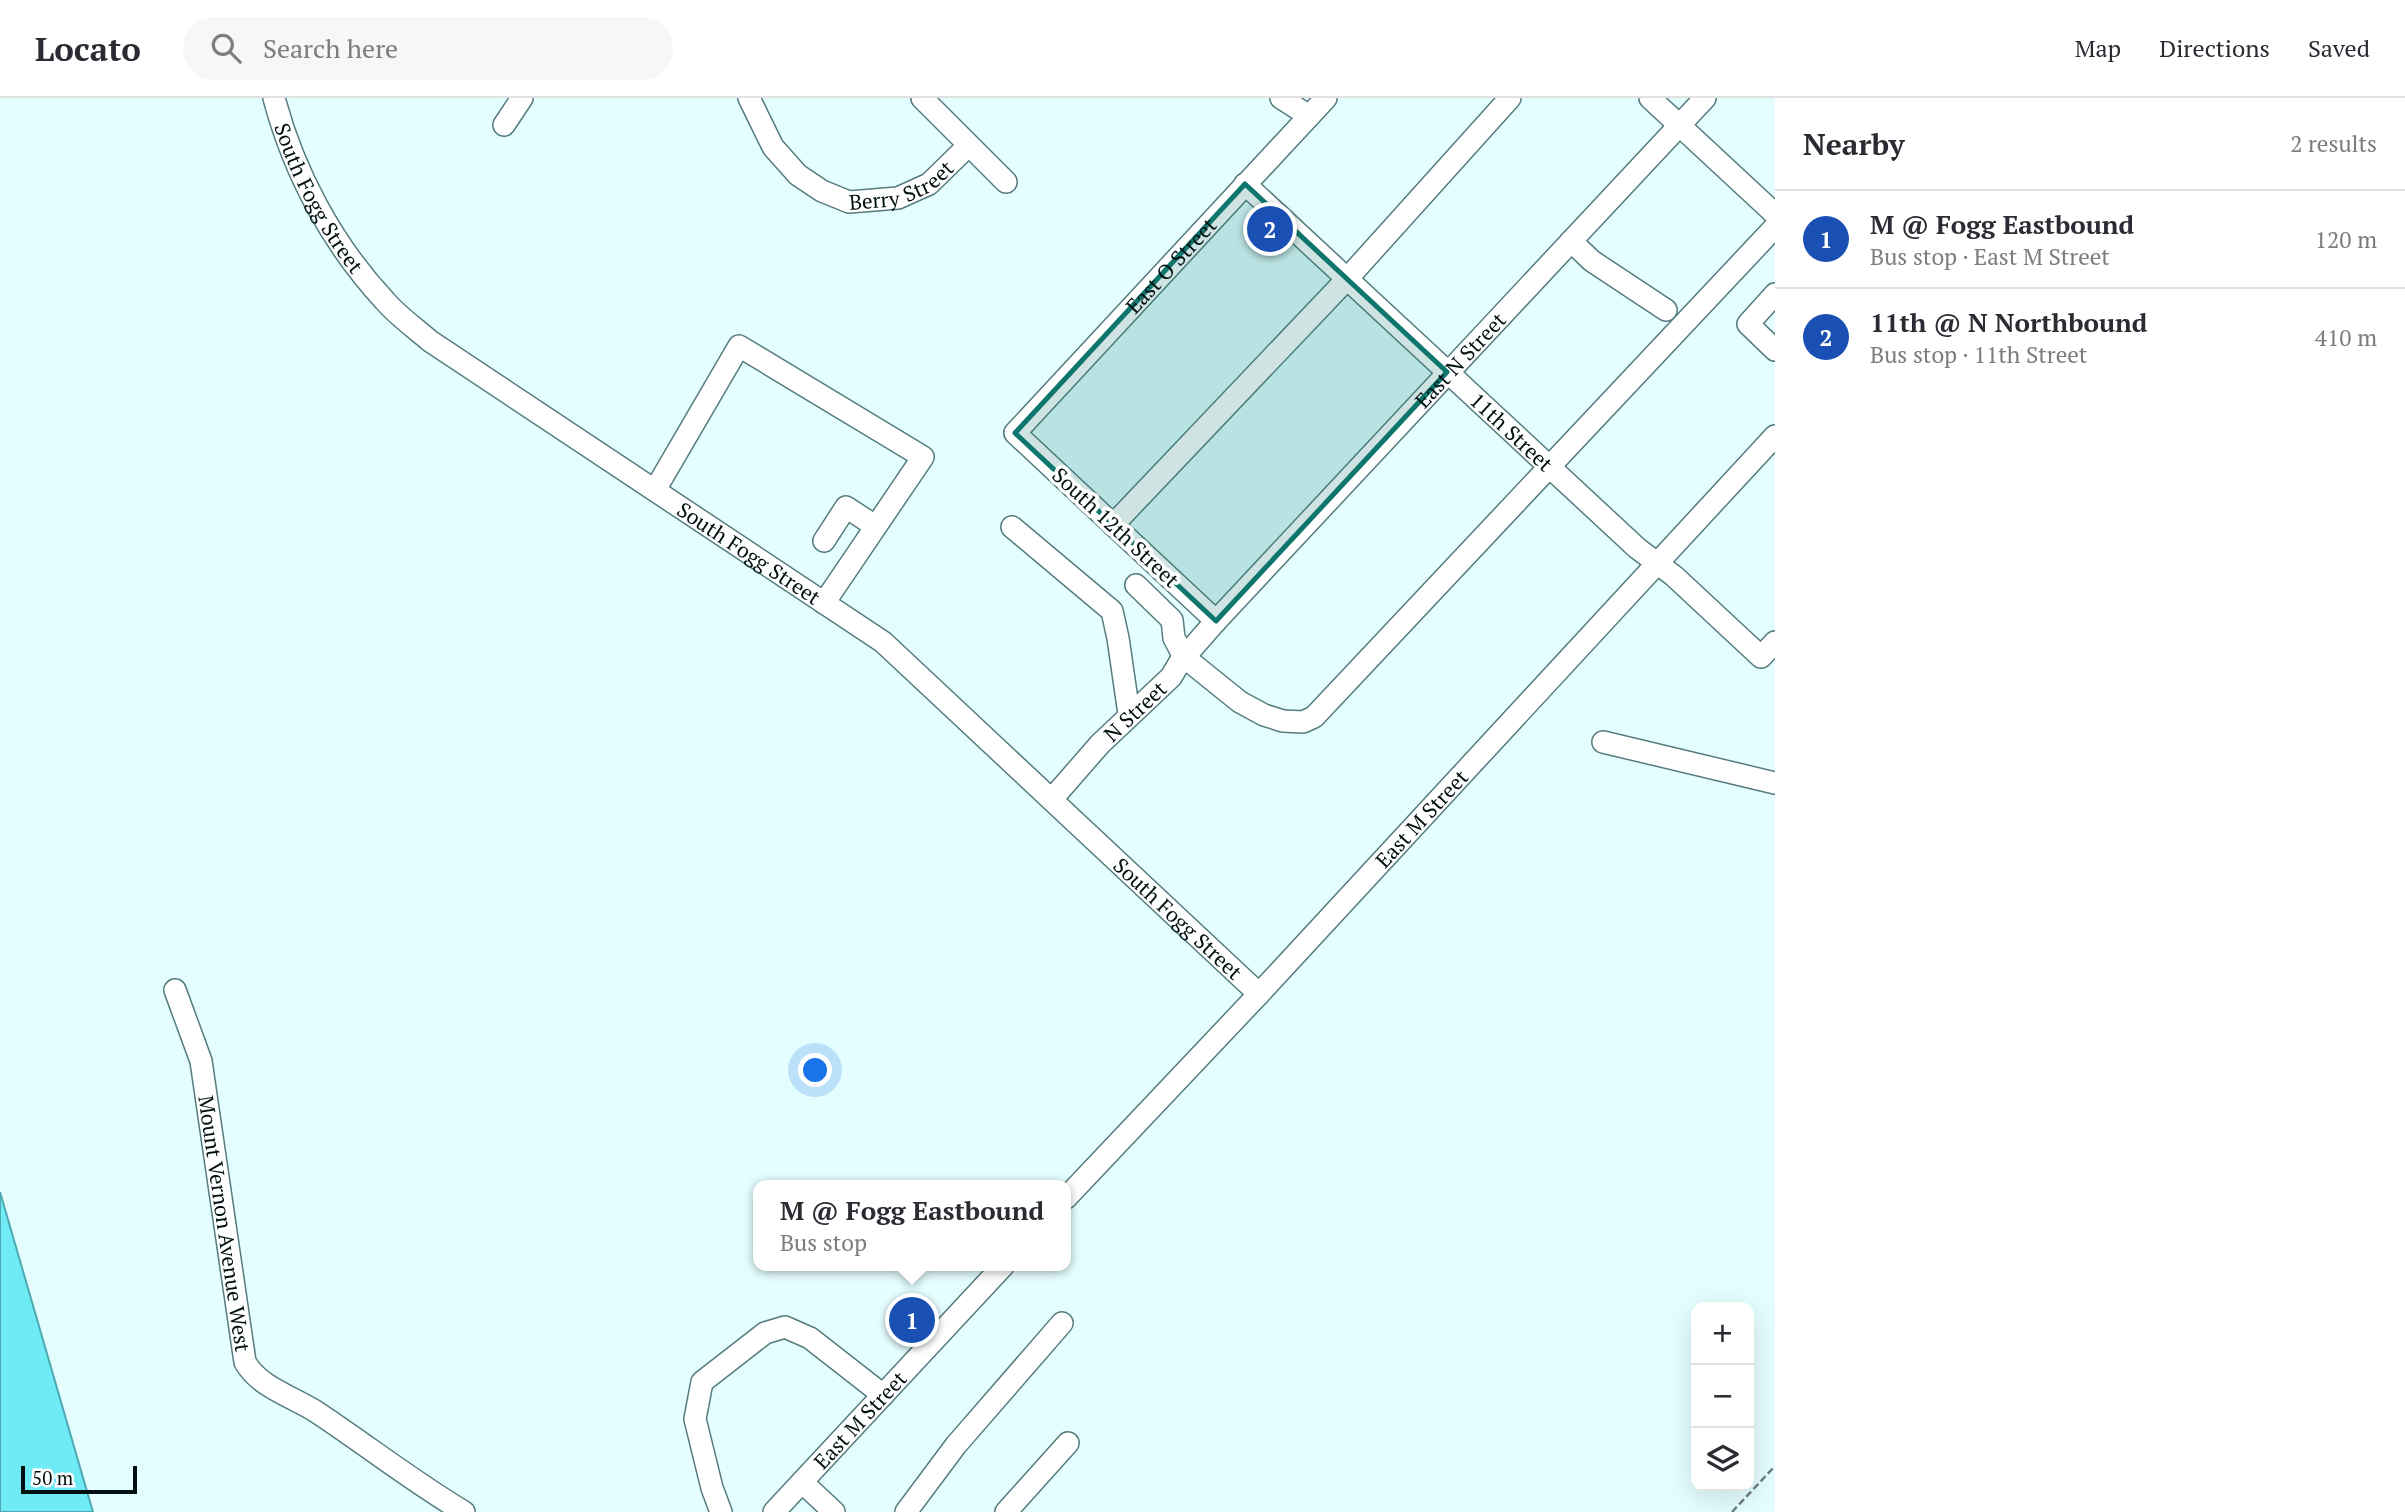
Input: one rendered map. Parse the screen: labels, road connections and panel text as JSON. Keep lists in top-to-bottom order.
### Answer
{
  "streets": {
    "street": [
      "Berry Street",
      "South Fogg Street",
      "East O Street",
      "East N Street",
      "11th Street",
      "South 12th Street",
      "N Street",
      "East M Street",
      "Mount Vernon Avenue West"
    ]
  },
  "crossings": [
    ["South Fogg Street", "N Street"],
    ["South Fogg Street", "East M Street"],
    ["East O Street", "11th Street"],
    ["East O Street", "South 12th Street"],
    ["East N Street", "11th Street"],
    ["East N Street", "South 12th Street"],
    ["East N Street", "N Street"],
    ["11th Street", "East M Street"],
    ["South 12th Street", "N Street"]
  ],
  "scale_bar": "50 m",
  "page": {
    "header": "Locato",
    "search": "Search here",
    "nav": ["Map", "Directions", "Saved"],
    "heading": ["Nearby", "2 results"],
    "list": [
      {
        "mark": "1",
        "name": "M @ Fogg Eastbound",
        "note": "Bus stop · East M Street",
        "value": "120 m"
      },
      {
        "mark": "2",
        "name": "11th @ N Northbound",
        "note": "Bus stop · 11th Street",
        "value": "410 m"
      }
    ],
    "pins": ["2", "1"],
    "popup": ["M @ Fogg Eastbound", "Bus stop"],
    "map_buttons": ["+", "−"],
    "scale": "50 m"
  }
}
